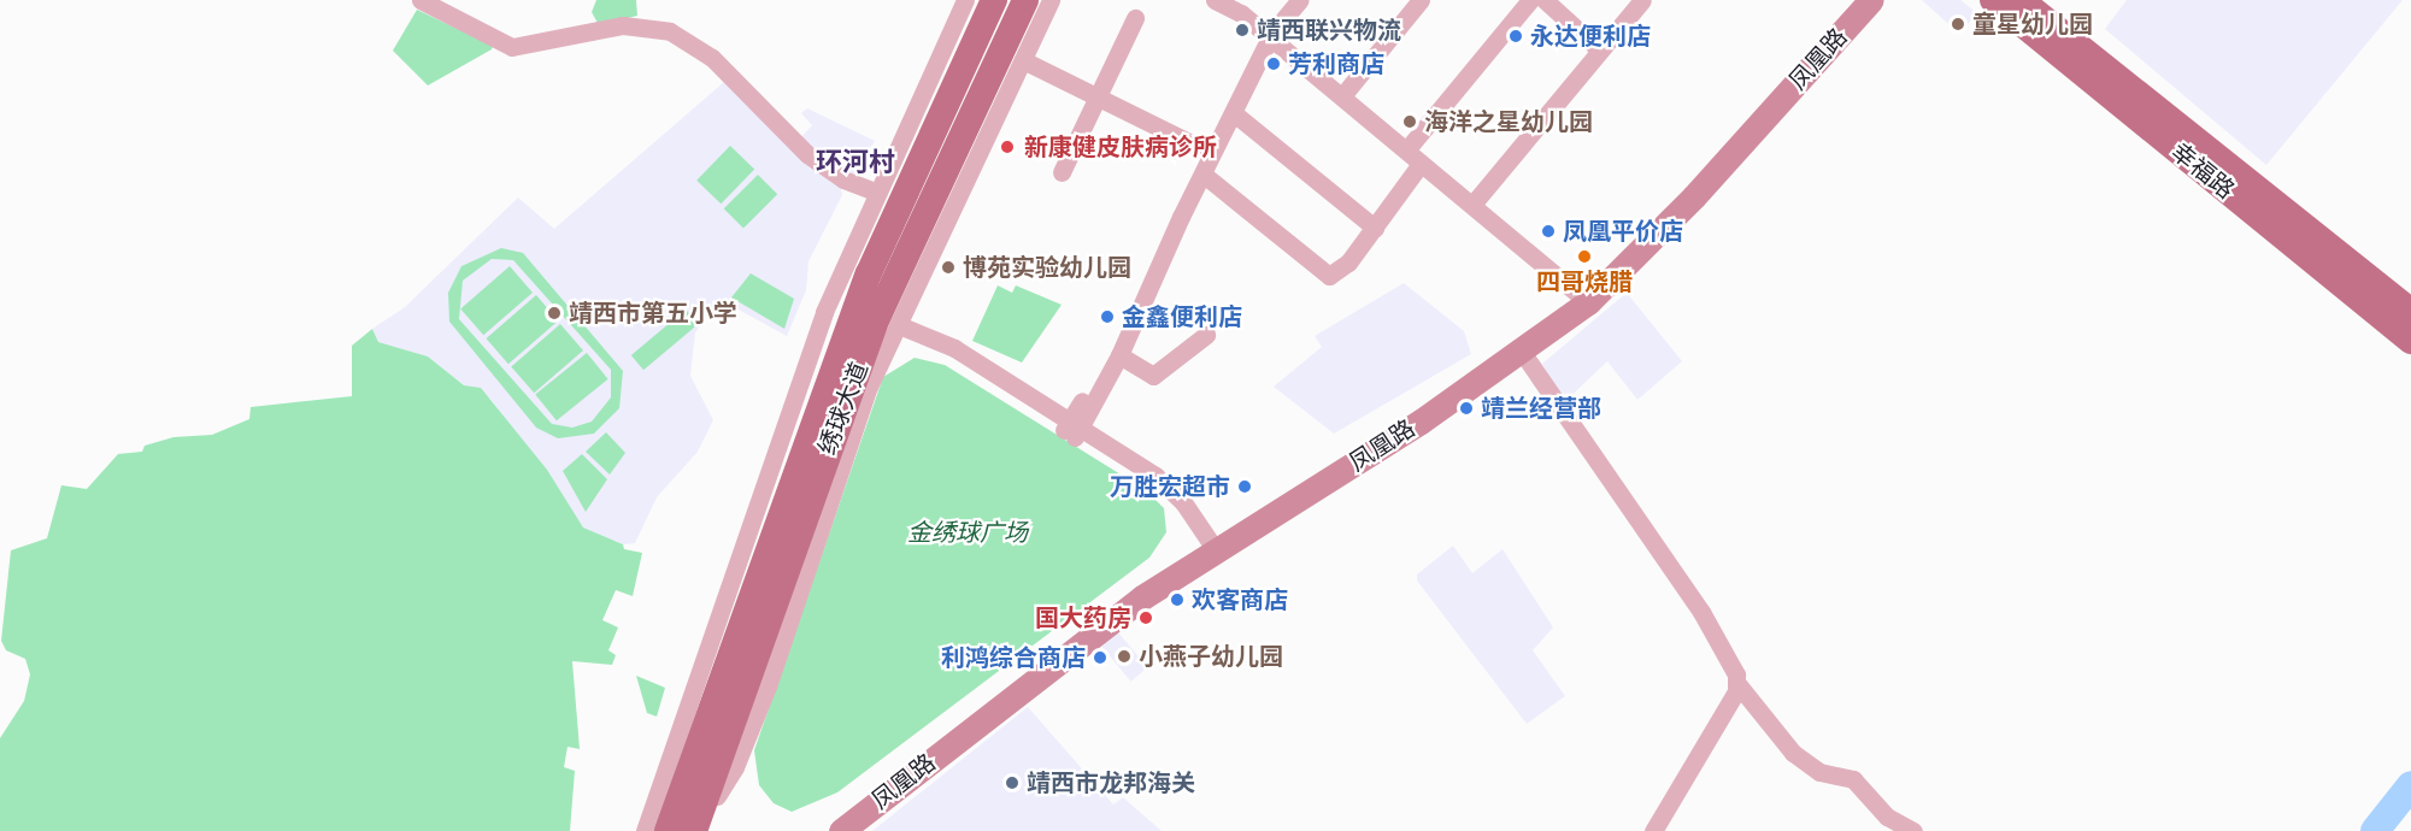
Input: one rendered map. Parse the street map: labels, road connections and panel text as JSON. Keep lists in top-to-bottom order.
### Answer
{
  "streets": {
    "main road": ["凤凰路", "幸福路", "绣球大道"]
  },
  "districts": ["环河村"],
  "parks": ["金绣球广场"],
  "places": [
    "童星幼儿园",
    "靖西联兴物流",
    "永达便利店",
    "芳利商店",
    "海洋之星幼儿园",
    "新康健皮肤病诊所",
    "凤凰平价店",
    "四哥烧腊",
    "博苑实验幼儿园",
    "靖西市第五小学",
    "金鑫便利店",
    "靖兰经营部",
    "万胜宏超市",
    "欢客商店",
    "国大药房",
    "小燕子幼儿园",
    "利鸿综合商店",
    "靖西市龙邦海关"
  ]
}
